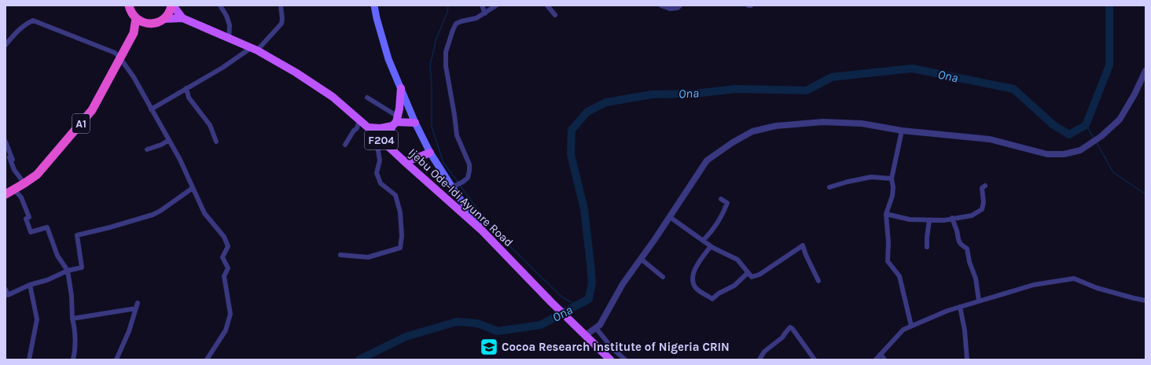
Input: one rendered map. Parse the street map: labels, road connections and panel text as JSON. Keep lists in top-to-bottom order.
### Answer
{
  "streets": {
    "highway": ["A1"],
    "main road": ["F204", "Ijebu Ode-Idi Ayunre Road"]
  },
  "crossings": [
    ["F204", "Ijebu Ode-Idi Ayunre Road"]
  ],
  "water": ["Ona"],
  "places": {
    "school or university": ["Cocoa Research Institute of Nigeria CRIN"]
  }
}
